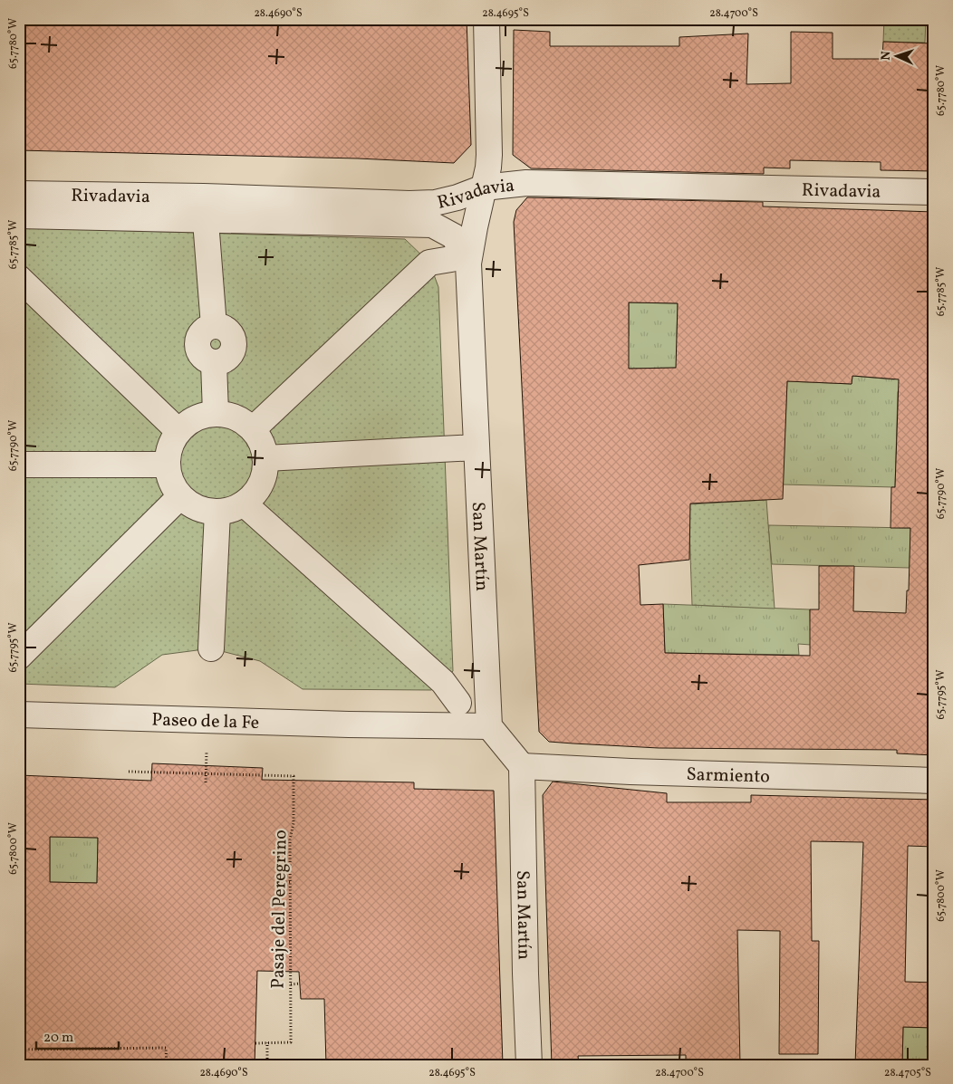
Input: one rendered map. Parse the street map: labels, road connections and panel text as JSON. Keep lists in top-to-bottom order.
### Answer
{
  "streets": {
    "street": [
      "Rivadavia",
      "San Martín",
      "Paseo de la Fe",
      "Sarmiento"
    ],
    "path": ["Pasaje del Peregrino"]
  },
  "crossings": [
    ["Rivadavia", "San Martín"],
    ["San Martín", "Paseo de la Fe"],
    ["San Martín", "Sarmiento"]
  ],
  "scale_bar": "20 m",
  "north": "left",
  "coordinates": [
    "28.4690°S",
    "28.4695°S",
    "28.4700°S",
    "65.7780°W",
    "65.7785°W",
    "65.7790°W",
    "65.7795°W",
    "65.7800°W",
    "28.4705°S"
  ]
}
